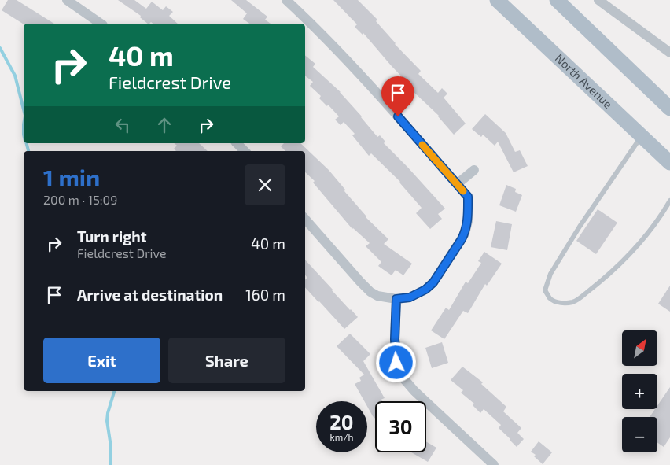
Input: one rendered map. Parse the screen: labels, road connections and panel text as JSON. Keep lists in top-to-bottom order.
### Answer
{
  "streets": {
    "main road": ["North Avenue"]
  },
  "north": "top right",
  "page": {
    "turn": ["40 m", "Fieldcrest Drive"],
    "heading": ["1 min", "200 m · 15:09"],
    "list": [
      {
        "name": "Turn right",
        "note": "Fieldcrest Drive",
        "value": "40 m"
      },
      {
        "name": "Arrive at destination",
        "value": "160 m"
      }
    ],
    "buttons": ["Exit", "Share"],
    "map_buttons": ["+", "−"],
    "speed": "20 km/h",
    "limit": "30"
  }
}
